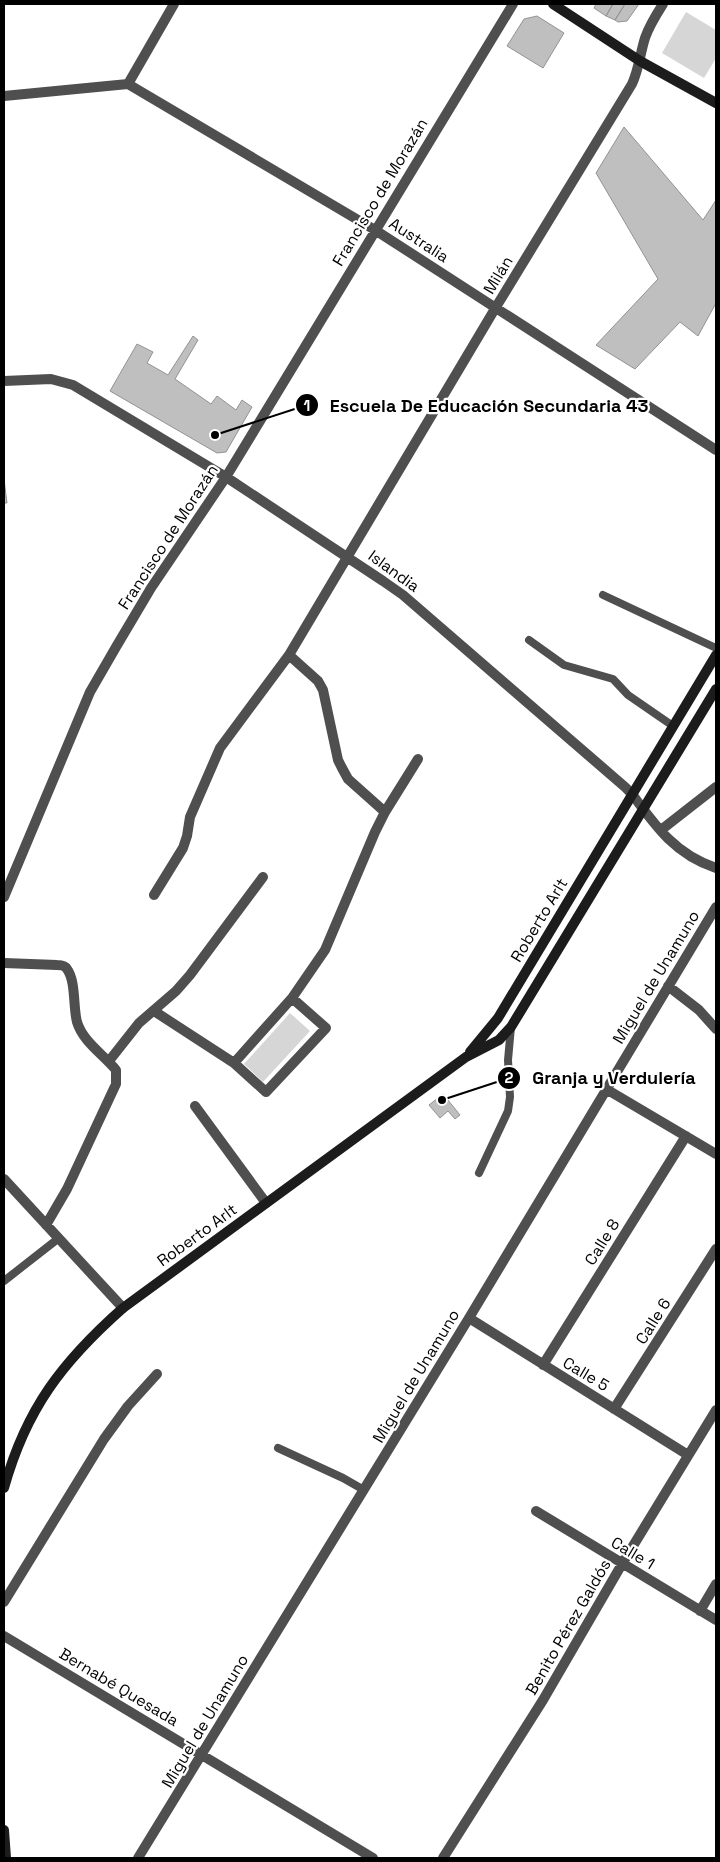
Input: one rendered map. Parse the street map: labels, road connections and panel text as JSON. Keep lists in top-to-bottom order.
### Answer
{
  "streets": {
    "street": [
      "Francisco de Morazán",
      "Australia",
      "Milán",
      "Islandia",
      "Roberto Arlt",
      "Miguel de Unamuno",
      "Calle 8",
      "Calle 6",
      "Calle 5",
      "Calle 1",
      "Benito Pérez Galdós",
      "Bernabé Quesada"
    ]
  },
  "crossings": [
    ["Francisco de Morazán", "Australia"],
    ["Francisco de Morazán", "Islandia"],
    ["Australia", "Milán"],
    ["Milán", "Islandia"],
    ["Islandia", "Roberto Arlt"],
    ["Miguel de Unamuno", "Calle 5"],
    ["Miguel de Unamuno", "Bernabé Quesada"],
    ["Calle 8", "Calle 5"],
    ["Calle 6", "Calle 5"],
    ["Calle 5", "Benito Pérez Galdós"],
    ["Calle 1", "Benito Pérez Galdós"]
  ],
  "places": ["Escuela De Educación Secundaria 43", "Granja y Verdulería"]
}
